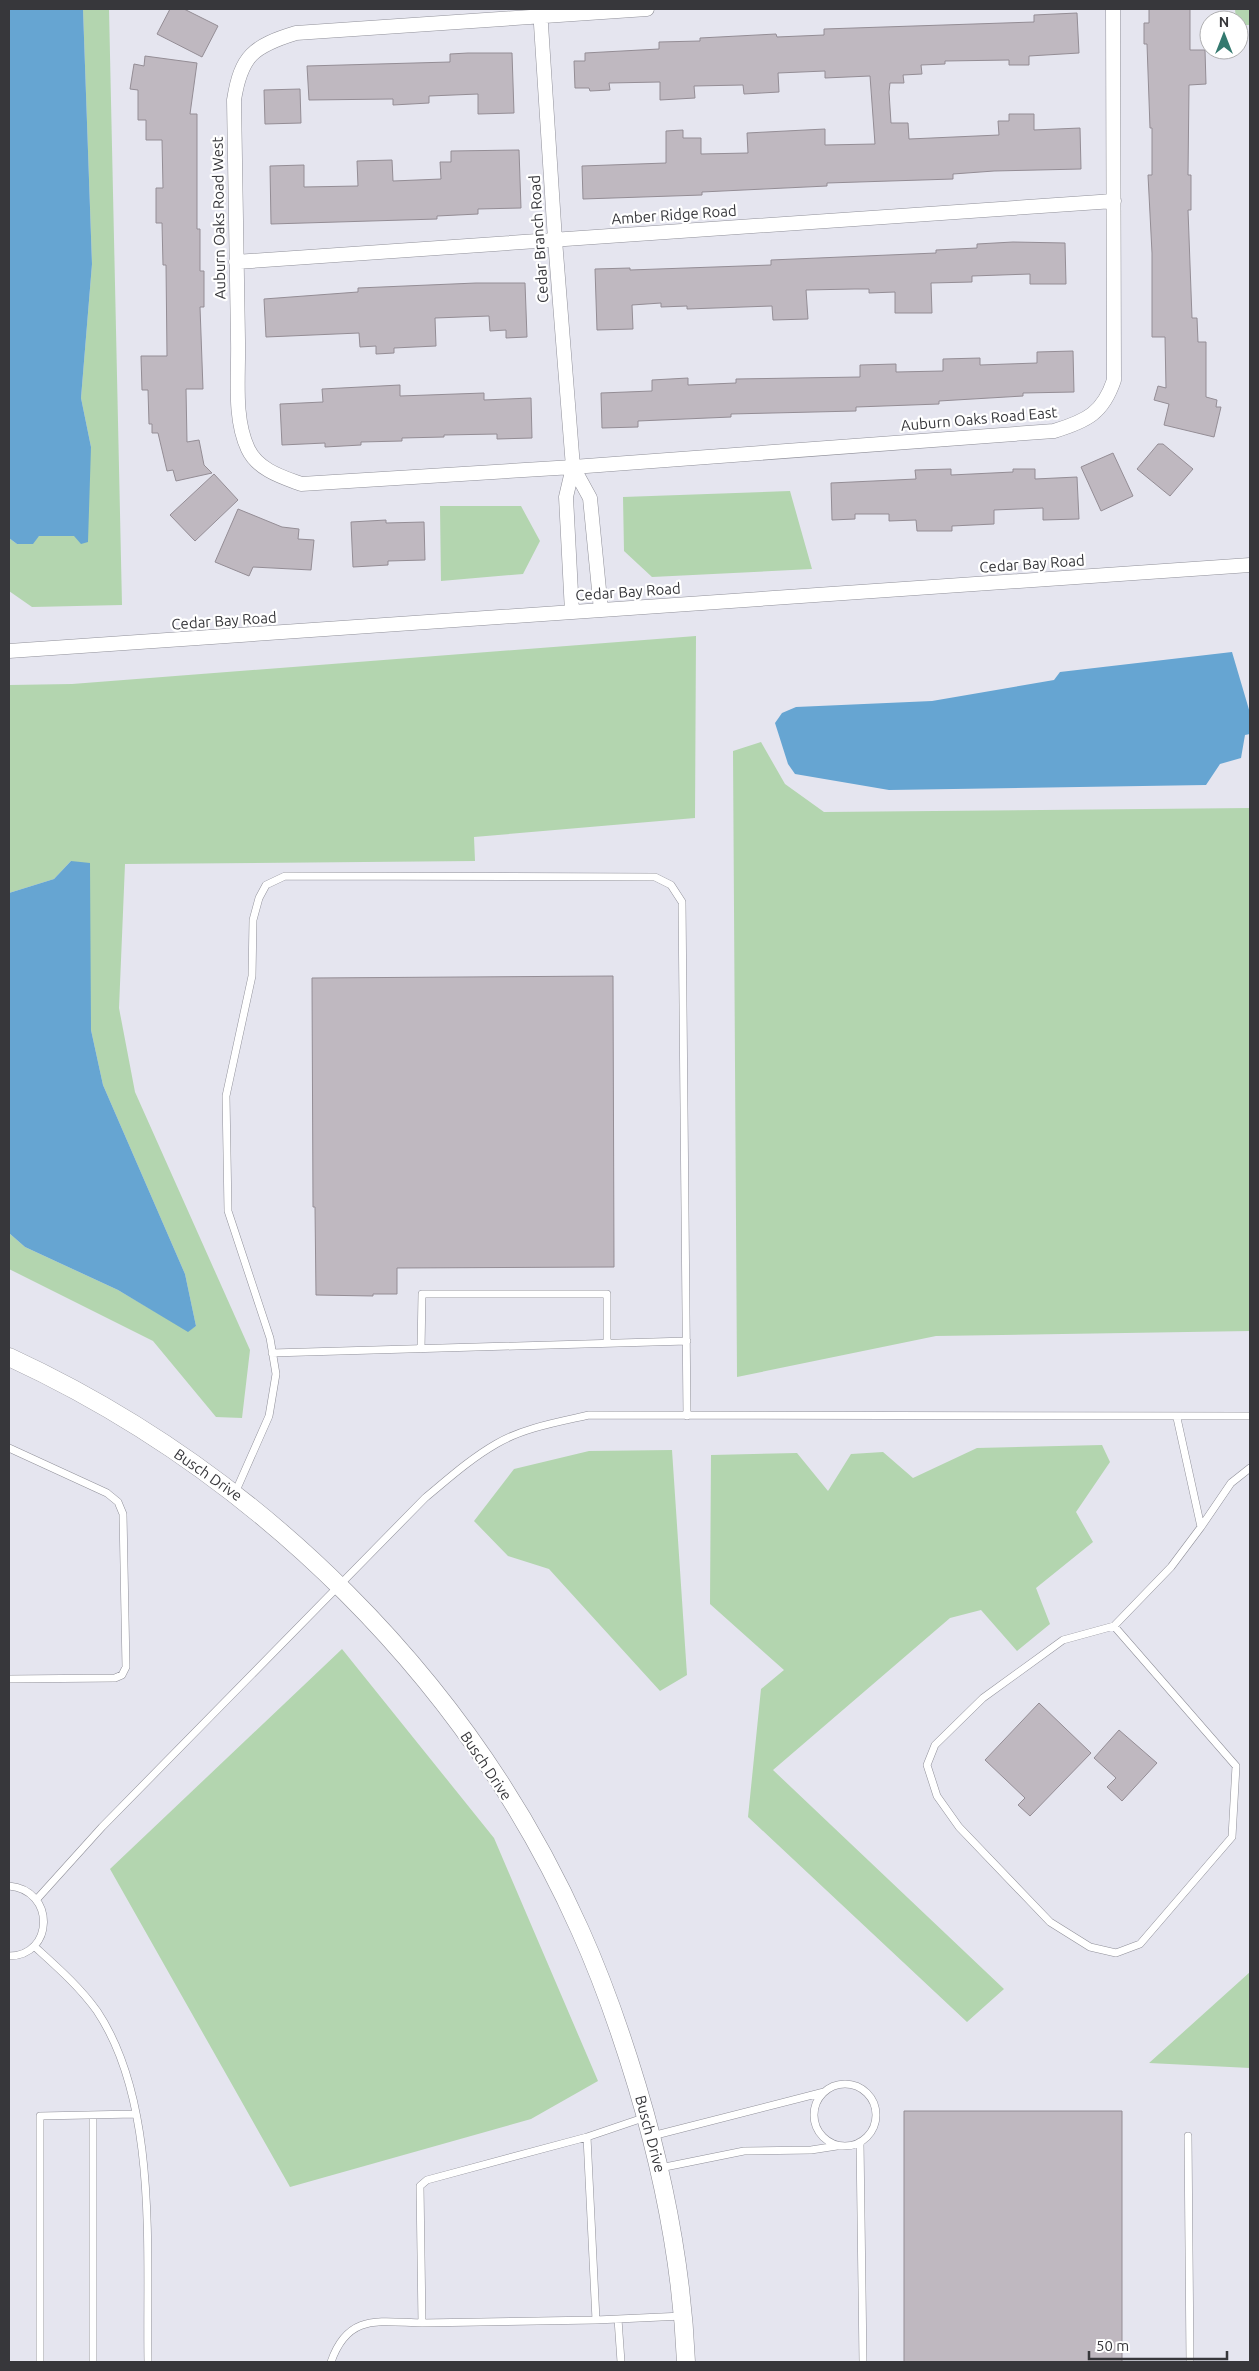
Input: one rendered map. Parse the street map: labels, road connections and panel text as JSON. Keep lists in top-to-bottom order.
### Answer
{
  "streets": {
    "street": [
      "Amber Ridge Road",
      "Auburn Oaks Road West",
      "Cedar Branch Road",
      "Auburn Oaks Road East",
      "Cedar Bay Road",
      "Busch Drive"
    ]
  },
  "crossings": [
    ["Amber Ridge Road", "Auburn Oaks Road West"],
    ["Amber Ridge Road", "Cedar Branch Road"],
    ["Amber Ridge Road", "Auburn Oaks Road East"],
    ["Auburn Oaks Road West", "Cedar Branch Road"],
    ["Auburn Oaks Road West", "Auburn Oaks Road East"],
    ["Cedar Branch Road", "Auburn Oaks Road East"],
    ["Cedar Branch Road", "Cedar Bay Road"]
  ],
  "scale_bar": "50 m",
  "north": "top"
}
